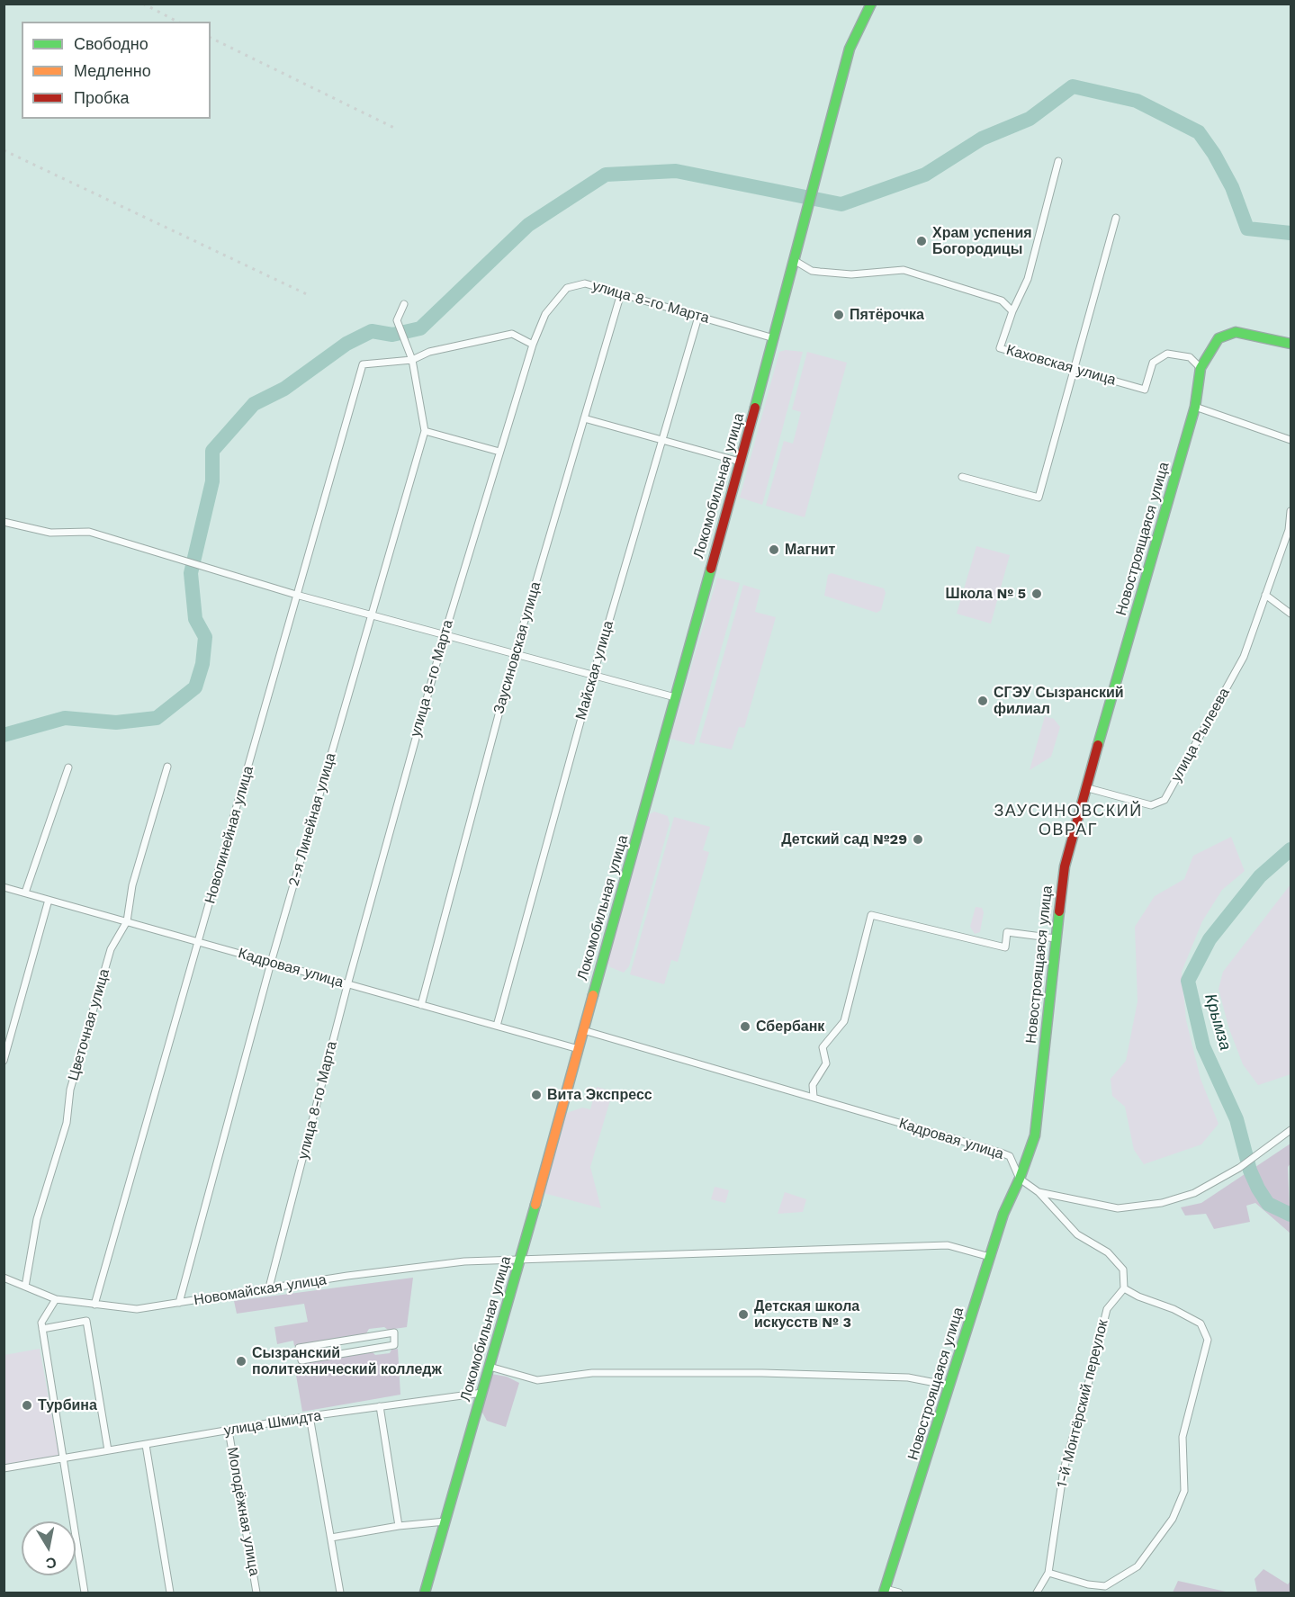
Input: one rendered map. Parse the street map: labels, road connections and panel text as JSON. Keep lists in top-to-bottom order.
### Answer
{
  "streets": {
    "main road": ["Локомобильная улица", "Новостроящаяся улица"],
    "street": [
      "улица 8-го Марта",
      "Каховская улица",
      "Заусиновская улица",
      "Майская улица",
      "улица Рылеева",
      "2-я Линейная улица",
      "Новолинейная улица",
      "Кадровая улица",
      "Цветочная улица",
      "Новомайская улица",
      "1-й Монтёрский переулок",
      "улица Шмидта",
      "Молодёжная улица"
    ]
  },
  "crossings": [
    ["улица 8-го Марта", "Локомобильная улица"],
    ["улица 8-го Марта", "Заусиновская улица"],
    ["улица 8-го Марта", "Майская улица"],
    ["улица 8-го Марта", "Кадровая улица"],
    ["улица 8-го Марта", "Новомайская улица"],
    ["Каховская улица", "Новостроящаяся улица"],
    ["Локомобильная улица", "Кадровая улица"],
    ["Локомобильная улица", "Новомайская улица"],
    ["Локомобильная улица", "улица Шмидта"],
    ["Новостроящаяся улица", "улица Рылеева"],
    ["Новостроящаяся улица", "Кадровая улица"],
    ["Новостроящаяся улица", "Новомайская улица"],
    ["Заусиновская улица", "Кадровая улица"],
    ["Майская улица", "Кадровая улица"],
    ["2-я Линейная улица", "Новолинейная улица"],
    ["2-я Линейная улица", "Кадровая улица"],
    ["2-я Линейная улица", "Новомайская улица"],
    ["Новолинейная улица", "Кадровая улица"],
    ["Новолинейная улица", "Новомайская улица"],
    ["Кадровая улица", "Цветочная улица"],
    ["Цветочная улица", "Новомайская улица"],
    ["улица Шмидта", "Молодёжная улица"]
  ],
  "districts": ["ЗАУСИНОВСКИЙ ОВРАГ"],
  "water": ["Крымза"],
  "places": [
    "Храм успения Богородицы",
    "Пятёрочка",
    "Магнит",
    "Школа № 5",
    "СГЭУ Сызранский филиал",
    "Детский сад №29",
    "Сбербанк",
    "Вита Экспресс",
    "Детская школа искусств № 3",
    "Сызранский политехнический колледж",
    "Турбина"
  ],
  "legend": ["Свободно", "Медленно", "Пробка"],
  "north": "bottom"
}
